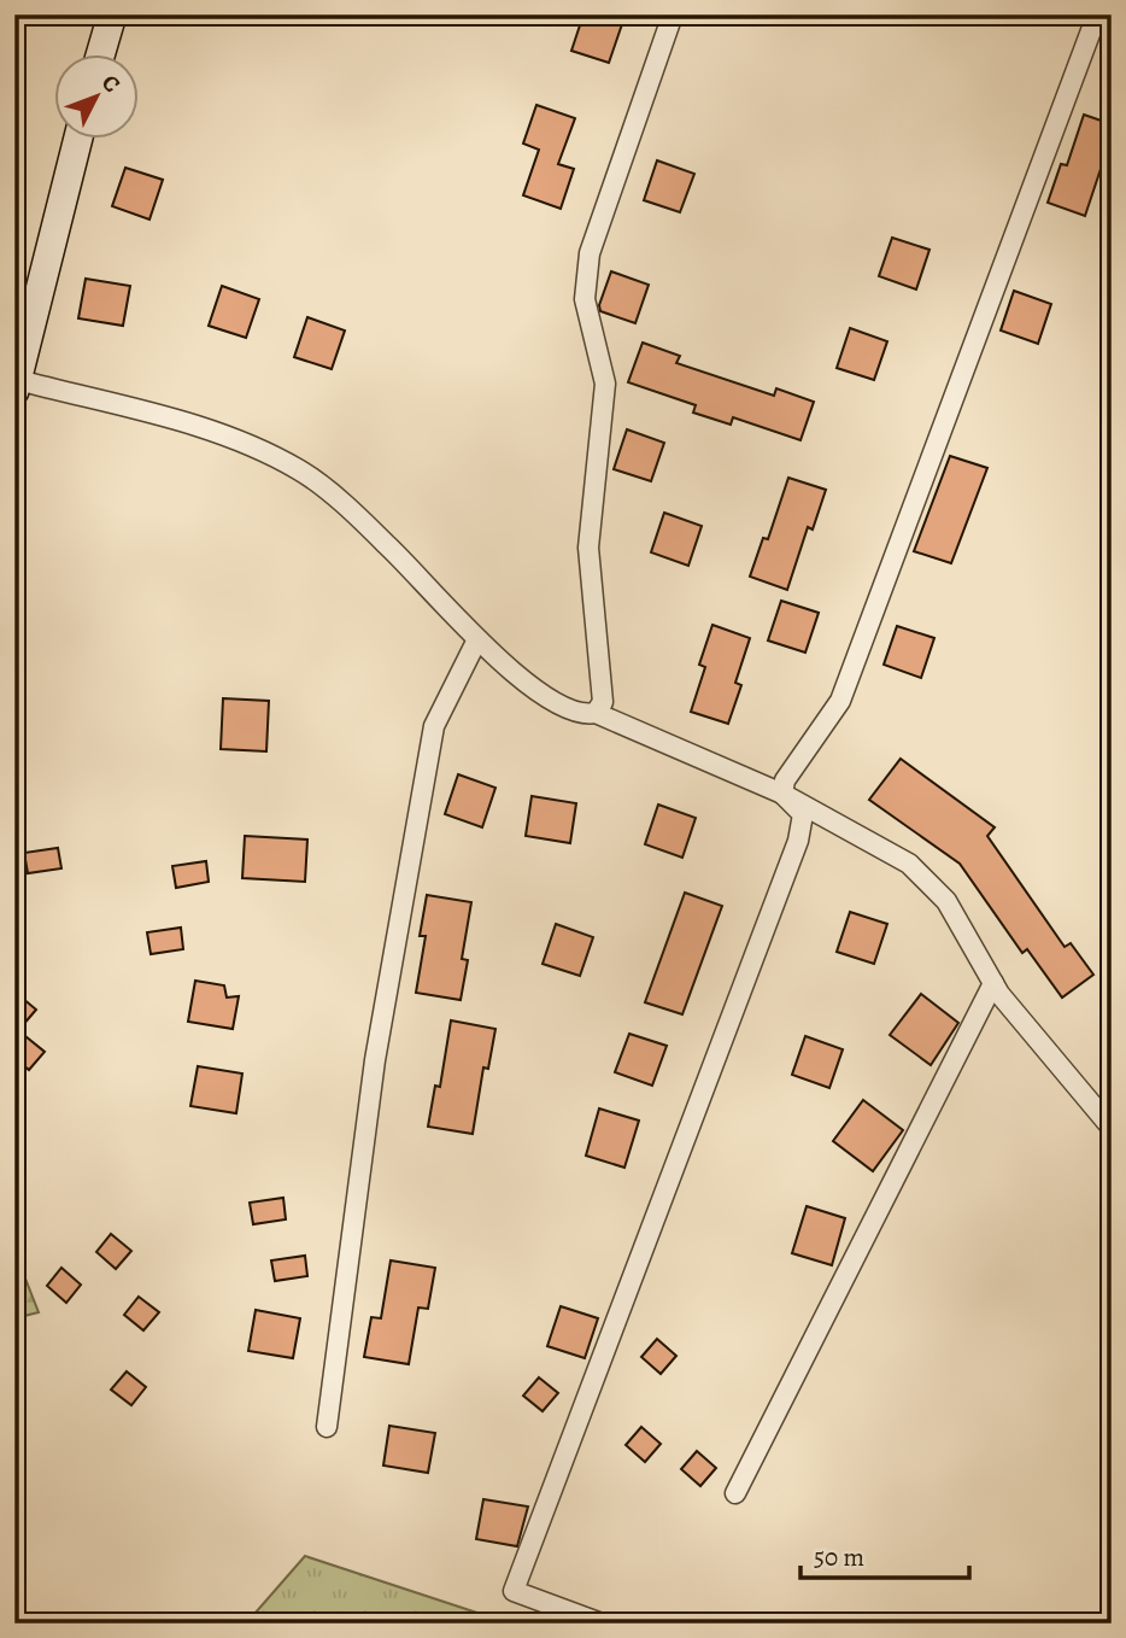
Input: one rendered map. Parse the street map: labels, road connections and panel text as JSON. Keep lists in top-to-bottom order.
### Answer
{
  "scale_bar": "50 m",
  "north": "top right"
}
